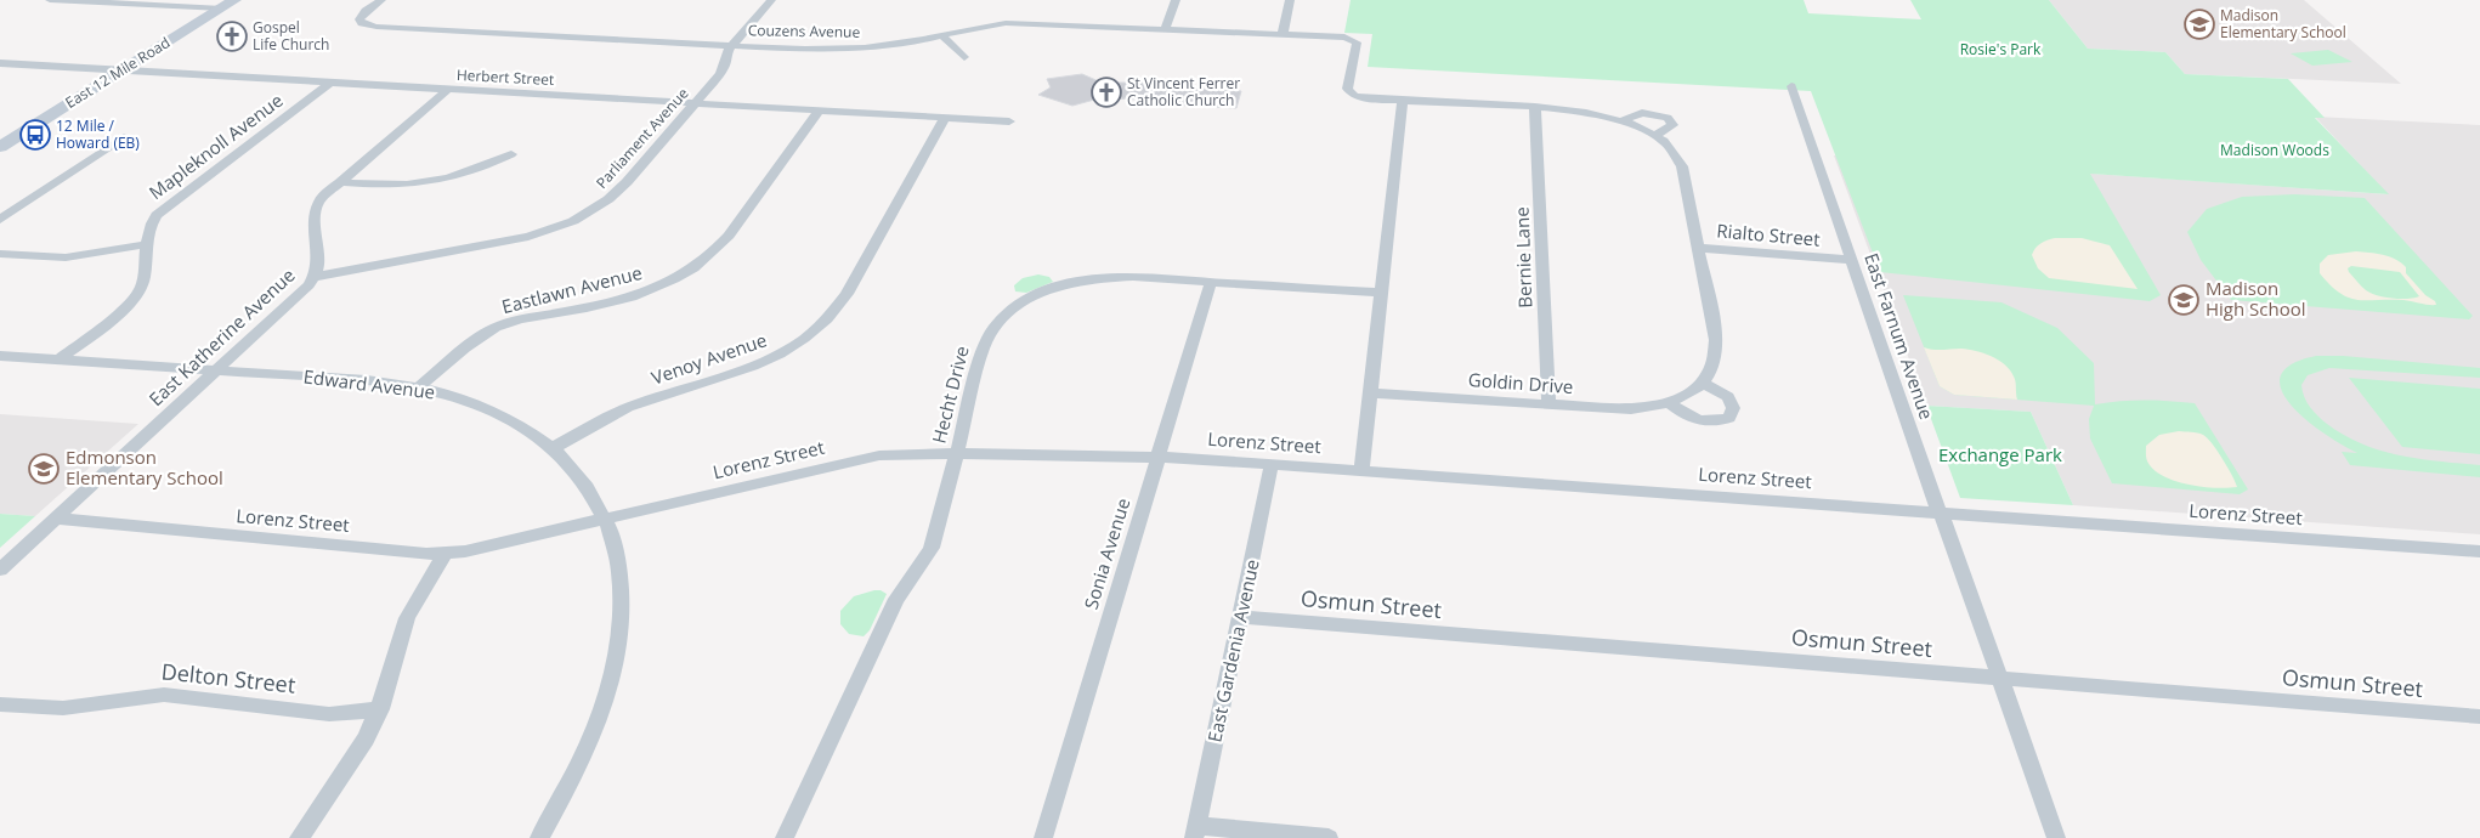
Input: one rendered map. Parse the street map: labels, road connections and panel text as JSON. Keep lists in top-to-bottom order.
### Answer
{
  "streets": {
    "main road": ["East 12 Mile Road"],
    "street": [
      "Couzens Avenue",
      "Herbert Street",
      "Parliament Avenue",
      "Mapleknoll Avenue",
      "Rialto Street",
      "Bernie Lane",
      "Eastlawn Avenue",
      "East Farnum Avenue",
      "East Katherine Avenue",
      "Venoy Avenue",
      "Goldin Drive",
      "Edward Avenue",
      "Hecht Drive",
      "Lorenz Street",
      "Sonia Avenue",
      "Osmun Street",
      "East Gardenia Avenue",
      "Delton Street"
    ]
  },
  "crossings": [
    ["Couzens Avenue", "Parliament Avenue"],
    ["Couzens Avenue", "Rialto Street"],
    ["East 12 Mile Road", "Herbert Street"],
    ["Herbert Street", "Parliament Avenue"],
    ["Herbert Street", "Mapleknoll Avenue"],
    ["Herbert Street", "Eastlawn Avenue"],
    ["Herbert Street", "East Katherine Avenue"],
    ["Herbert Street", "Venoy Avenue"],
    ["Parliament Avenue", "East Katherine Avenue"],
    ["Mapleknoll Avenue", "Edward Avenue"],
    ["Rialto Street", "Bernie Lane"],
    ["Rialto Street", "East Farnum Avenue"],
    ["Bernie Lane", "Goldin Drive"],
    ["Eastlawn Avenue", "Edward Avenue"],
    ["East Farnum Avenue", "Lorenz Street"],
    ["East Farnum Avenue", "Osmun Street"],
    ["East Katherine Avenue", "Edward Avenue"],
    ["East Katherine Avenue", "Lorenz Street"],
    ["Venoy Avenue", "Edward Avenue"],
    ["Edward Avenue", "Lorenz Street"],
    ["Hecht Drive", "Lorenz Street"],
    ["Hecht Drive", "Sonia Avenue"],
    ["Lorenz Street", "Sonia Avenue"],
    ["Lorenz Street", "East Gardenia Avenue"],
    ["Osmun Street", "East Gardenia Avenue"]
  ],
  "parks": ["Rosie's Park", "Madison Woods", "Exchange Park"],
  "places": {
    "school or university": ["Madison Elementary School", "Madison High School", "Edmonson Elementary School"],
    "church": ["Gospel Life Church", "St Vincent Ferrer Catholic Church"],
    "bus stop": ["12 Mile / Howard (EB)"]
  }
}
